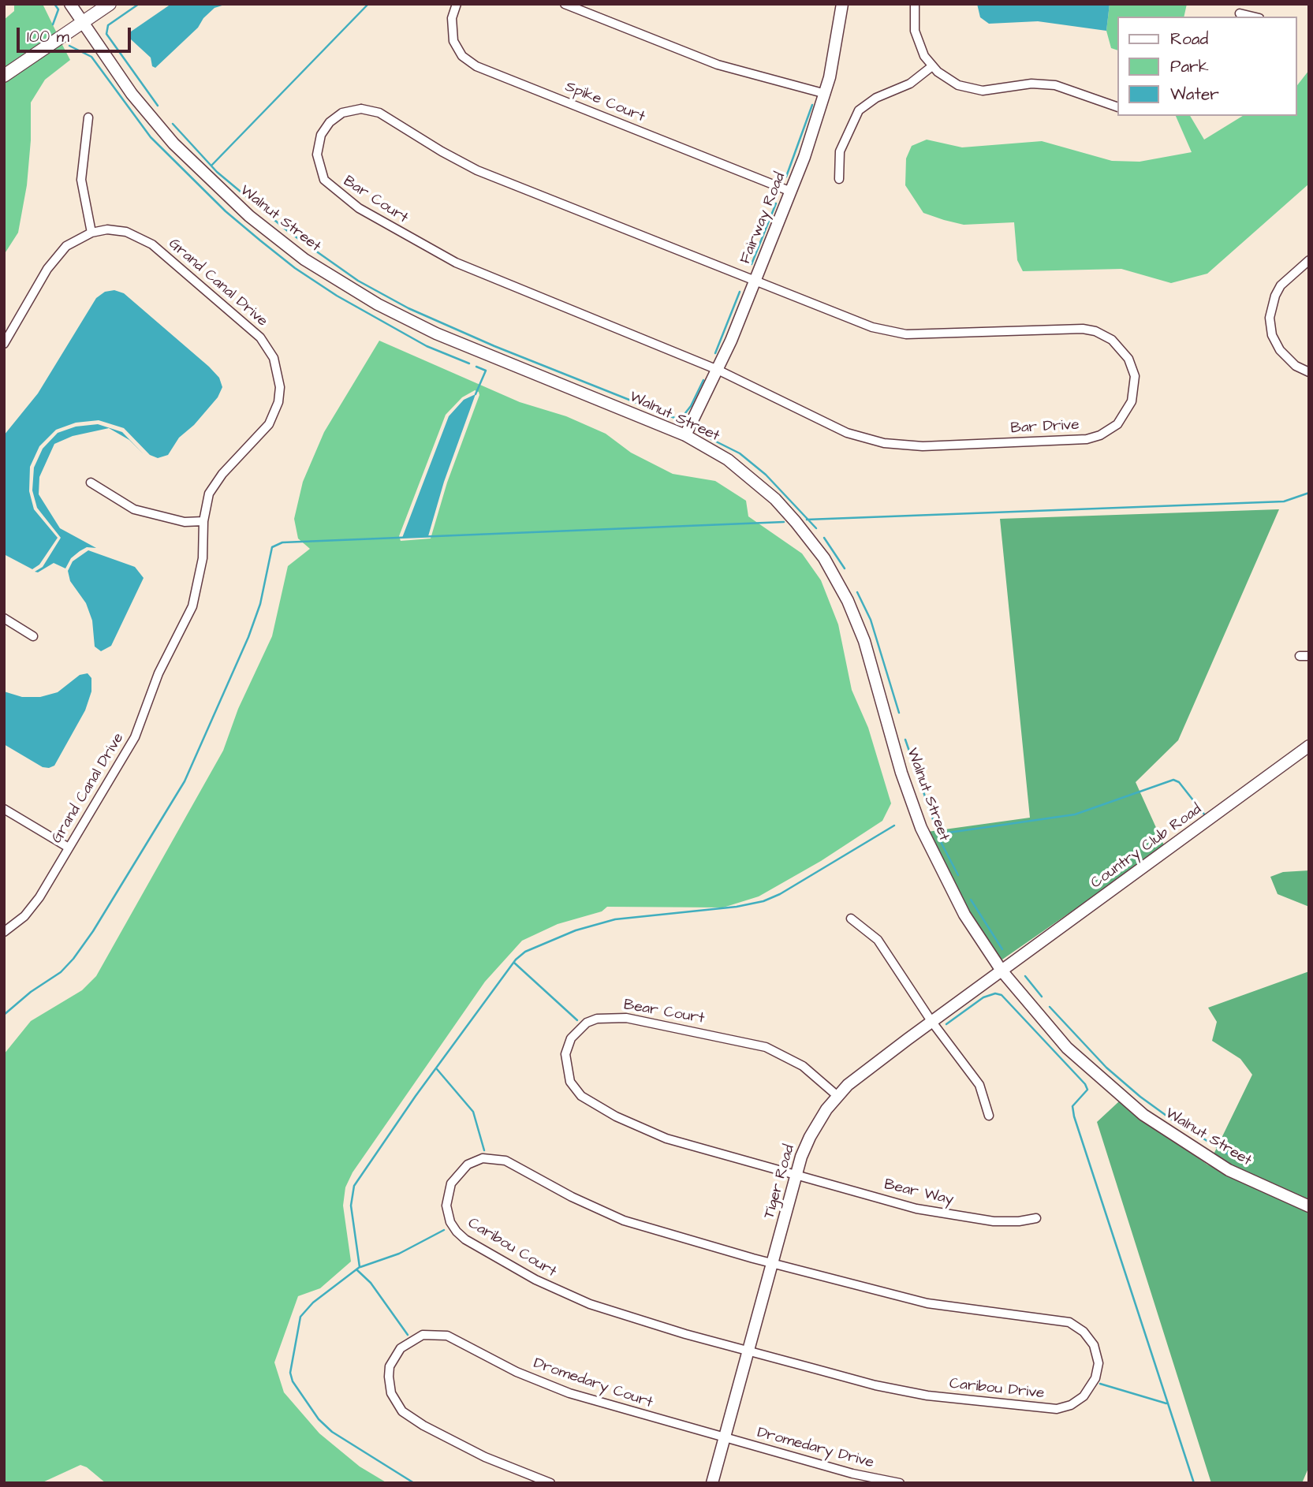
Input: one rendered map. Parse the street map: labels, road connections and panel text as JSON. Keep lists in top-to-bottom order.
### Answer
{
  "streets": {
    "street": [
      "Spike Court",
      "Bar Court",
      "Fairway Road",
      "Walnut Street",
      "Grand Canal Drive",
      "Bar Drive",
      "Country Club Road",
      "Bear Court",
      "Tiger Road",
      "Bear Way",
      "Caribou Court",
      "Dromedary Court",
      "Caribou Drive",
      "Dromedary Drive"
    ]
  },
  "crossings": [
    ["Spike Court", "Fairway Road"],
    ["Bar Court", "Fairway Road"],
    ["Bar Court", "Bar Drive"],
    ["Fairway Road", "Walnut Street"],
    ["Fairway Road", "Bar Drive"],
    ["Walnut Street", "Country Club Road"],
    ["Walnut Street", "Tiger Road"],
    ["Country Club Road", "Tiger Road"],
    ["Bear Court", "Tiger Road"],
    ["Bear Court", "Bear Way"],
    ["Tiger Road", "Bear Way"],
    ["Tiger Road", "Caribou Court"],
    ["Tiger Road", "Dromedary Court"],
    ["Tiger Road", "Caribou Drive"],
    ["Tiger Road", "Dromedary Drive"],
    ["Caribou Court", "Caribou Drive"],
    ["Dromedary Court", "Dromedary Drive"]
  ],
  "legend": ["Road", "Park", "Water"],
  "scale_bar": "100 m"
}
